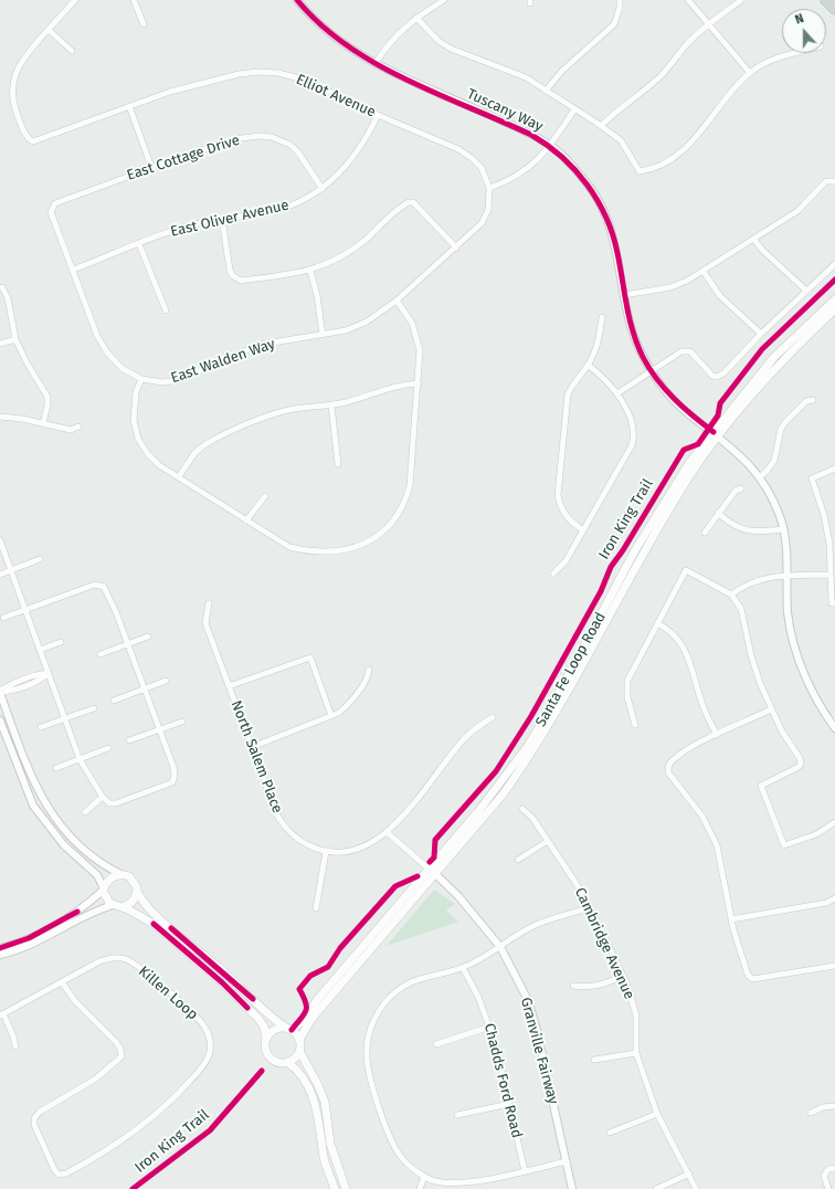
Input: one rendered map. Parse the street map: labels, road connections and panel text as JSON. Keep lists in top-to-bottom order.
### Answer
{
  "streets": {
    "main road": ["Santa Fe Loop Road"],
    "street": [
      "Elliot Avenue",
      "Tuscany Way",
      "East Cottage Drive",
      "East Oliver Avenue",
      "East Walden Way",
      "North Salem Place",
      "Cambridge Avenue",
      "Killen Loop",
      "Granville Fairway",
      "Chadds Ford Road"
    ],
    "cycle path": ["Iron King Trail"]
  },
  "crossings": [
    ["Elliot Avenue", "East Oliver Avenue"],
    ["Elliot Avenue", "East Walden Way"],
    ["Tuscany Way", "Santa Fe Loop Road"],
    ["East Cottage Drive", "East Oliver Avenue"],
    ["East Cottage Drive", "East Walden Way"],
    ["East Oliver Avenue", "East Walden Way"],
    ["Santa Fe Loop Road", "Granville Fairway"],
    ["North Salem Place", "Granville Fairway"]
  ],
  "north": "top"
}
